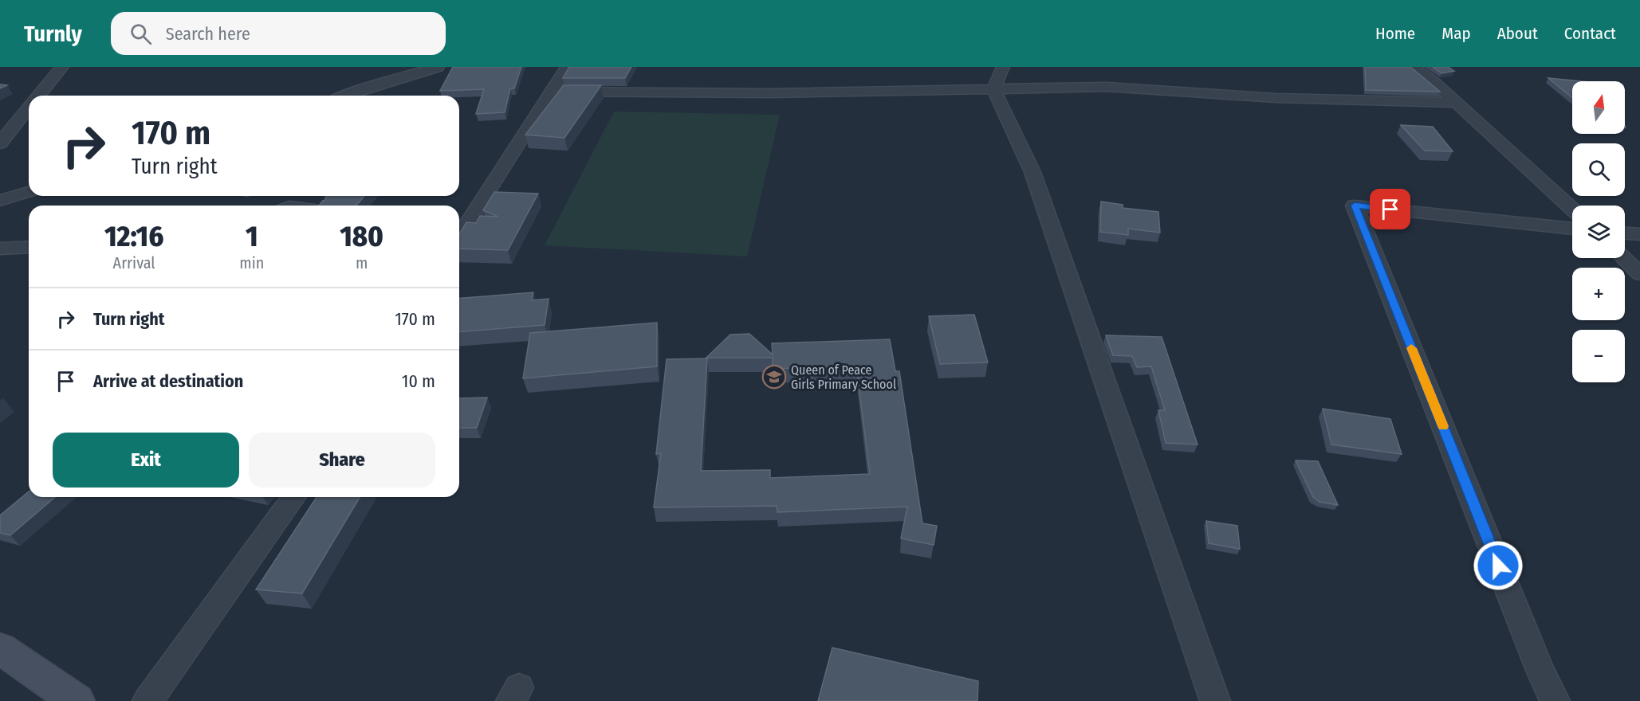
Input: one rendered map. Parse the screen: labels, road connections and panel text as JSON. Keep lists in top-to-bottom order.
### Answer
{
  "places": {
    "school or university": ["Queen of Peace Girls Primary School"]
  },
  "north": "top",
  "page": {
    "header": "Turnly",
    "search": "Search here",
    "nav": [
      "Home",
      "Map",
      "About",
      "Contact"
    ],
    "map_buttons": ["+", "−"],
    "turn": ["170 m", "Turn right"],
    "eta": [
      "12:16",
      "Arrival",
      "1",
      "min",
      "180",
      "m"
    ],
    "list": [
      {
        "name": "Turn right",
        "value": "170 m"
      },
      {
        "name": "Arrive at destination",
        "value": "10 m"
      }
    ],
    "buttons": ["Exit", "Share"]
  }
}
